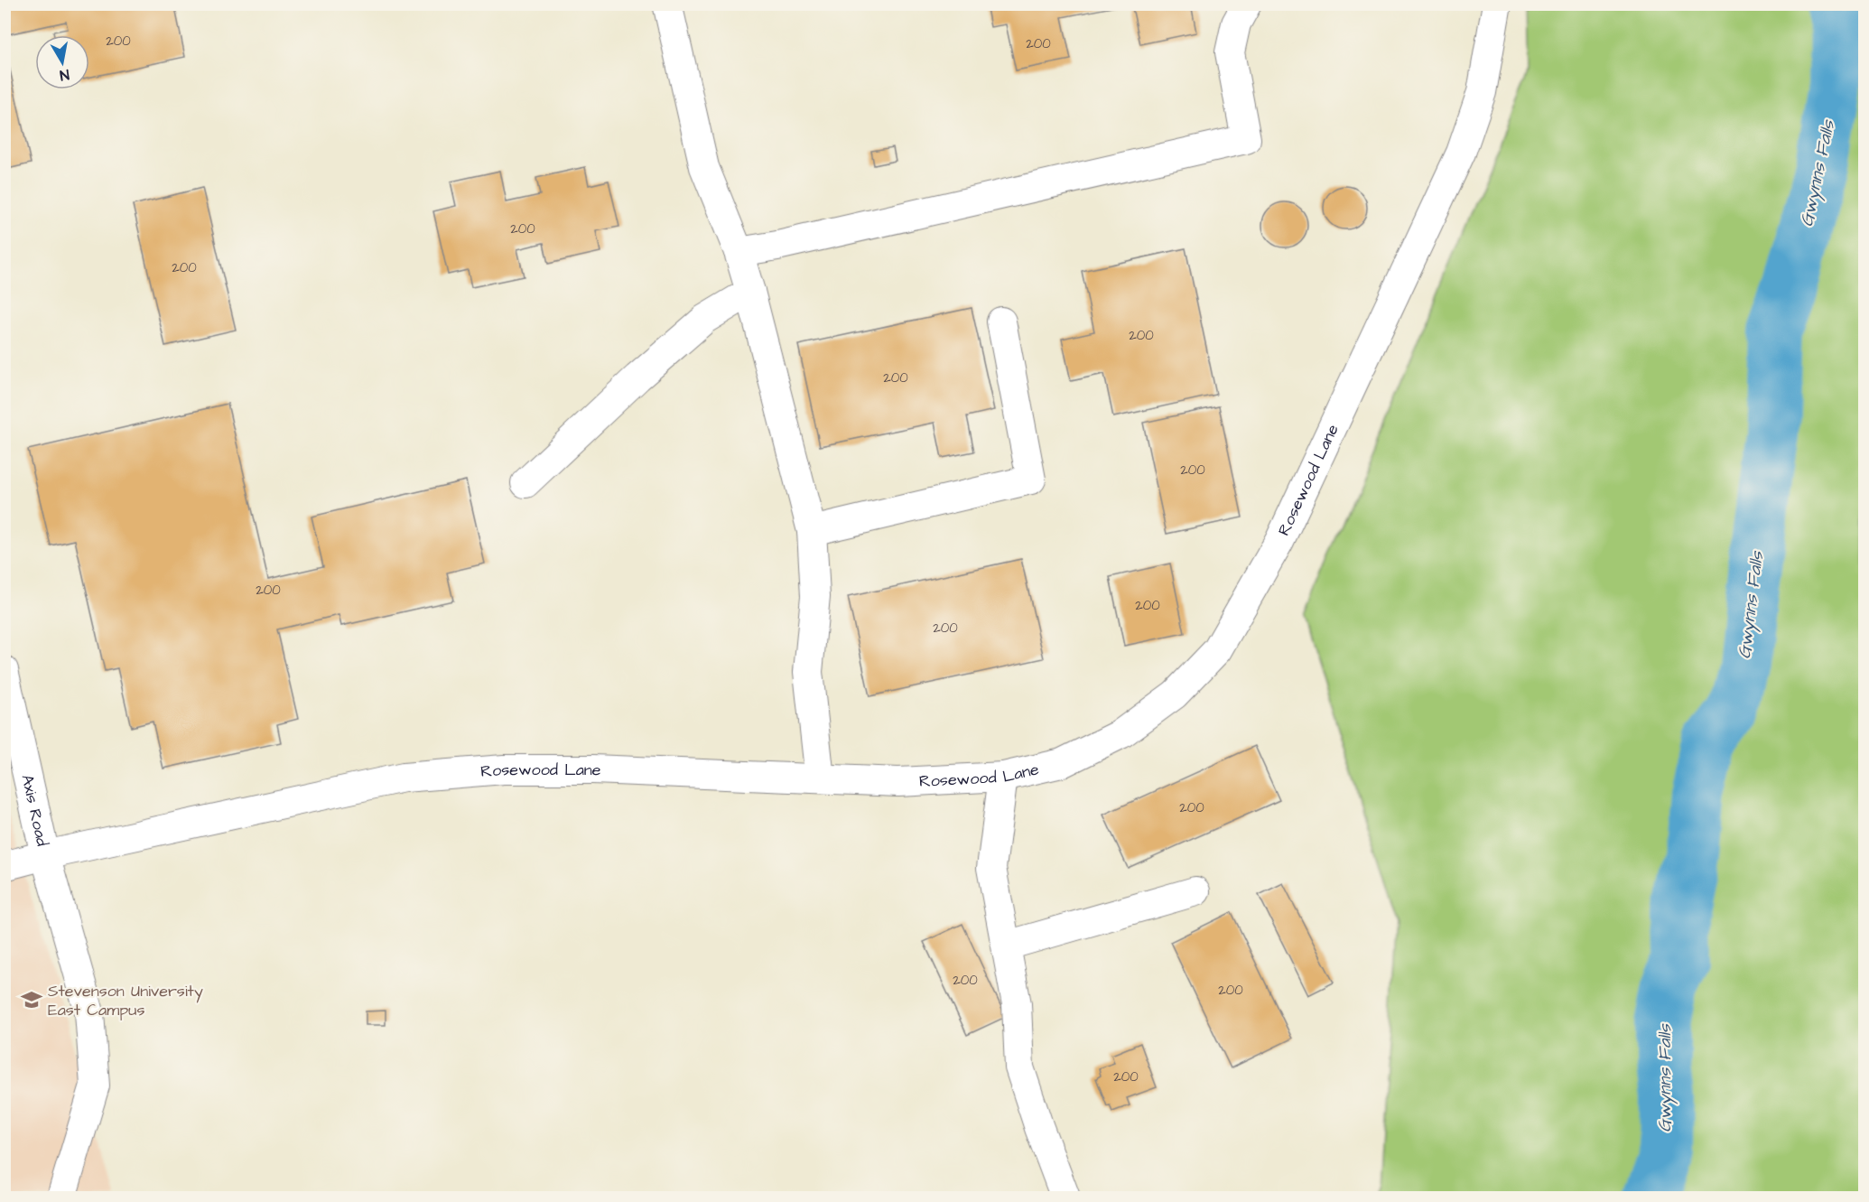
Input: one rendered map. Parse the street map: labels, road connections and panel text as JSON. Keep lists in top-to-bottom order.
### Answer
{
  "streets": {
    "street": ["Rosewood Lane", "Axis Road"]
  },
  "crossings": [
    ["Rosewood Lane", "Axis Road"]
  ],
  "water": ["Gwynns Falls"],
  "places": {
    "school or university": ["Stevenson University East Campus"]
  },
  "house_numbers": [
    "200",
    "200",
    "200",
    "200",
    "200",
    "200",
    "200",
    "200",
    "200",
    "200",
    "200",
    "200",
    "200",
    "200"
  ],
  "north": "bottom"
}
